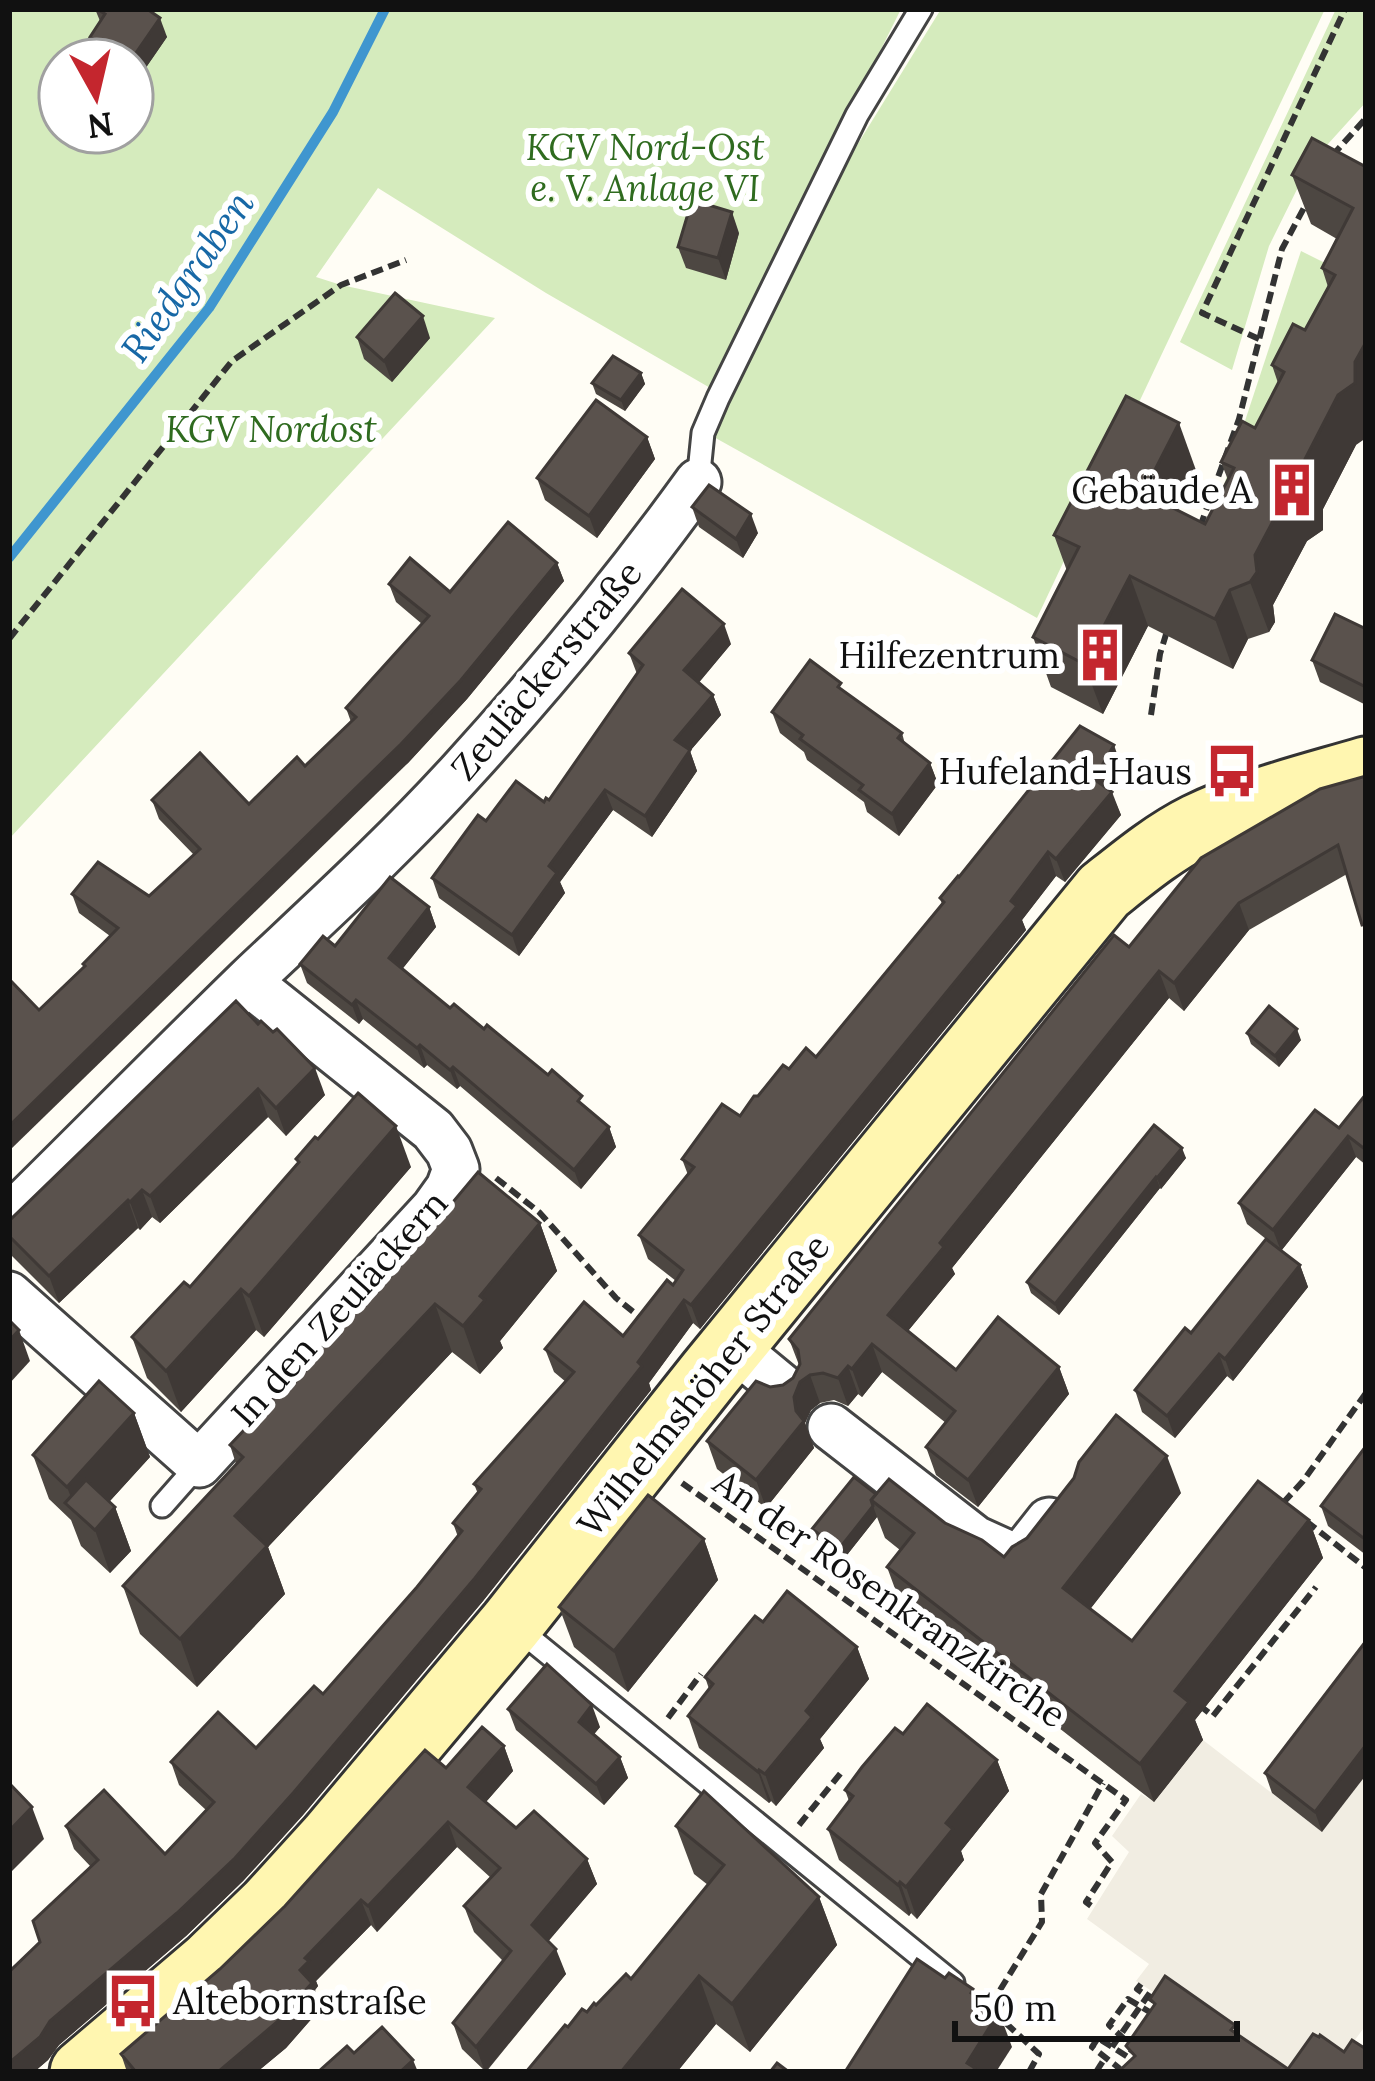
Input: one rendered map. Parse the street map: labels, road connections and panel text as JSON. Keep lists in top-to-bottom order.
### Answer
{
  "streets": {
    "main road": ["Wilhelmshöher Straße"],
    "street": ["Zeuläckerstraße", "In den Zeuläckern"],
    "path": ["An der Rosenkranzkirche"]
  },
  "crossings": [
    ["Zeuläckerstraße", "In den Zeuläckern"],
    ["Wilhelmshöher Straße", "An der Rosenkranzkirche"]
  ],
  "water": ["Riedgraben"],
  "parks": ["KGV Nord-Ost e. V. Anlage VI", "KGV Nordost"],
  "places": {
    "building": ["Gebäude A", "Hilfezentrum"],
    "bus stop": ["Hufeland-Haus", "Altebornstraße"]
  },
  "scale_bar": "50 m",
  "north": "bottom"
}
